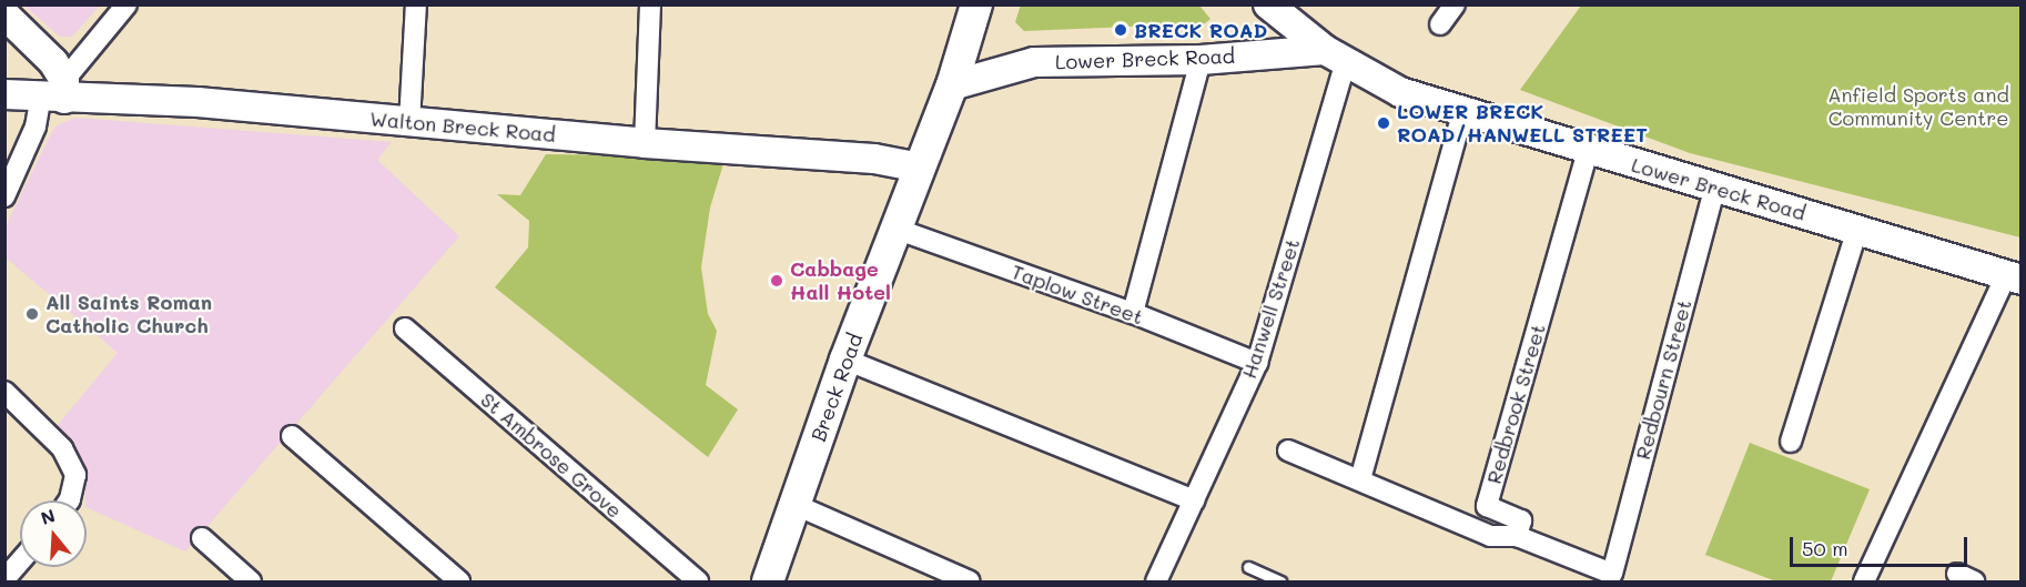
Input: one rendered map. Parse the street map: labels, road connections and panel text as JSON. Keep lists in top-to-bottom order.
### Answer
{
  "streets": {
    "main road": ["Breck Road"],
    "street": [
      "Lower Breck Road",
      "Walton Breck Road",
      "Taplow Street",
      "Hanwell Street",
      "Redbourn Street",
      "Redbrook Street",
      "St Ambrose Grove"
    ]
  },
  "crossings": [
    ["Lower Breck Road", "Hanwell Street"],
    ["Lower Breck Road", "Redbourn Street"],
    ["Lower Breck Road", "Breck Road"],
    ["Lower Breck Road", "Redbrook Street"],
    ["Walton Breck Road", "Breck Road"],
    ["Taplow Street", "Hanwell Street"],
    ["Taplow Street", "Breck Road"],
    ["Redbourn Street", "Redbrook Street"]
  ],
  "parks": ["Anfield Sports and Community Centre"],
  "places": [
    "BRECK ROAD",
    "LOWER BRECK ROAD/HANWELL STREET",
    "Cabbage Hall Hotel",
    "All Saints Roman Catholic Church"
  ],
  "scale_bar": "50 m",
  "north": "top"
}
